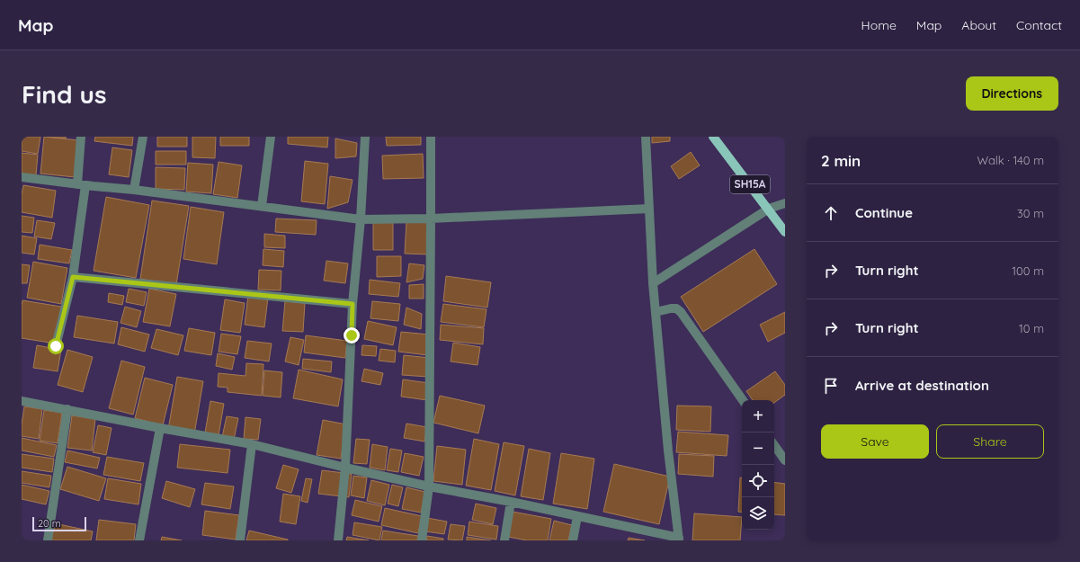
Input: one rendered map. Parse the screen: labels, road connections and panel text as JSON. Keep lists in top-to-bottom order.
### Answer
{
  "streets": {
    "main road": ["SH15A"]
  },
  "scale_bar": "20 m",
  "page": {
    "header": "Map",
    "nav": [
      "Home",
      "Map",
      "About",
      "Contact"
    ],
    "buttons": [
      "Directions",
      ["Save", "Share"]
    ],
    "title": "Find us",
    "heading": ["2 min", "Walk · 140 m"],
    "list": [
      ["Continue", "30 m"],
      ["Turn right", "100 m"],
      ["Turn right", "10 m"],
      "Arrive at destination"
    ],
    "map_buttons": ["+", "−"],
    "scale": "20 m"
  }
}
